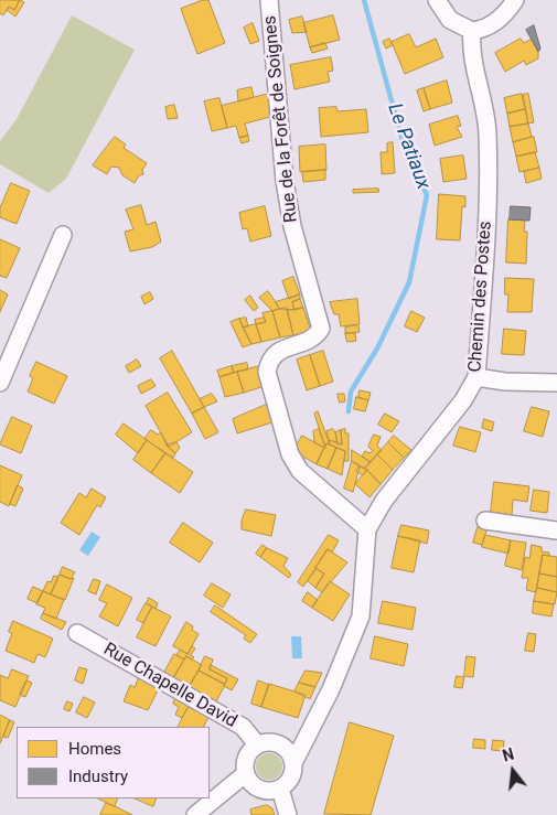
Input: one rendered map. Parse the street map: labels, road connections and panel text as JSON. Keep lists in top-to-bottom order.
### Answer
{
  "streets": {
    "street": ["Rue de la Forêt de Soignes", "Chemin des Postes", "Rue Chapelle David"]
  },
  "crossings": [
    ["Rue de la Forêt de Soignes", "Chemin des Postes"],
    ["Chemin des Postes", "Rue Chapelle David"]
  ],
  "water": ["Le Patiaux"],
  "legend": ["Homes", "Industry"],
  "north": "top"
}
